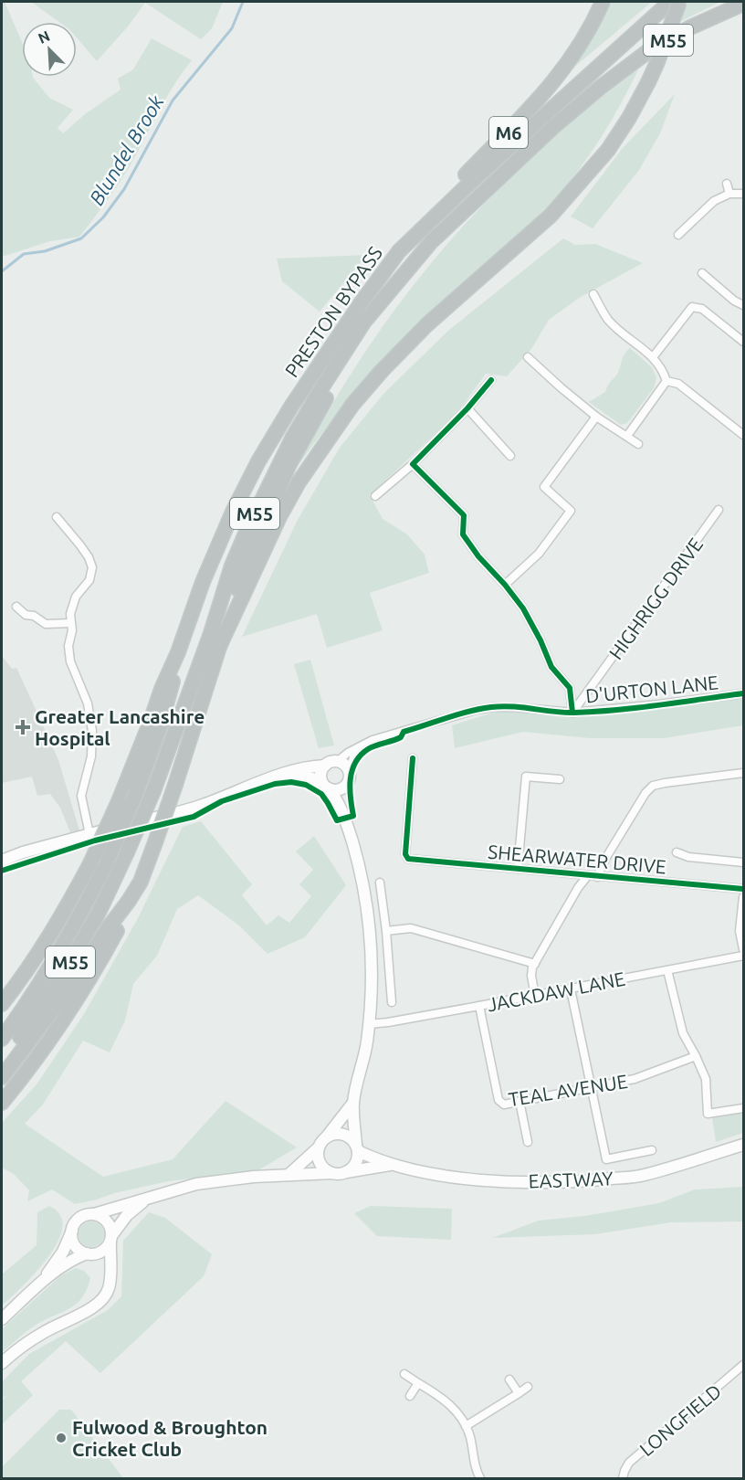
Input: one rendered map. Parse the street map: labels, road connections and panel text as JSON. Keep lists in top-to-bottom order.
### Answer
{
  "streets": {
    "highway": ["M55", "M6", "PRESTON BYPASS"],
    "main road": ["EASTWAY"],
    "street": [
      "HIGHRIGG DRIVE",
      "D'URTON LANE",
      "SHEARWATER DRIVE",
      "JACKDAW LANE",
      "TEAL AVENUE",
      "LONGFIELD"
    ]
  },
  "crossings": [
    ["M55", "PRESTON BYPASS"],
    ["M6", "PRESTON BYPASS"],
    ["HIGHRIGG DRIVE", "D'URTON LANE"],
    ["JACKDAW LANE", "TEAL AVENUE"]
  ],
  "water": ["Blundel Brook"],
  "places": {
    "health": ["Greater Lancashire Hospital"],
    "other": ["Fulwood & Broughton Cricket Club"]
  },
  "north": "top left"
}
